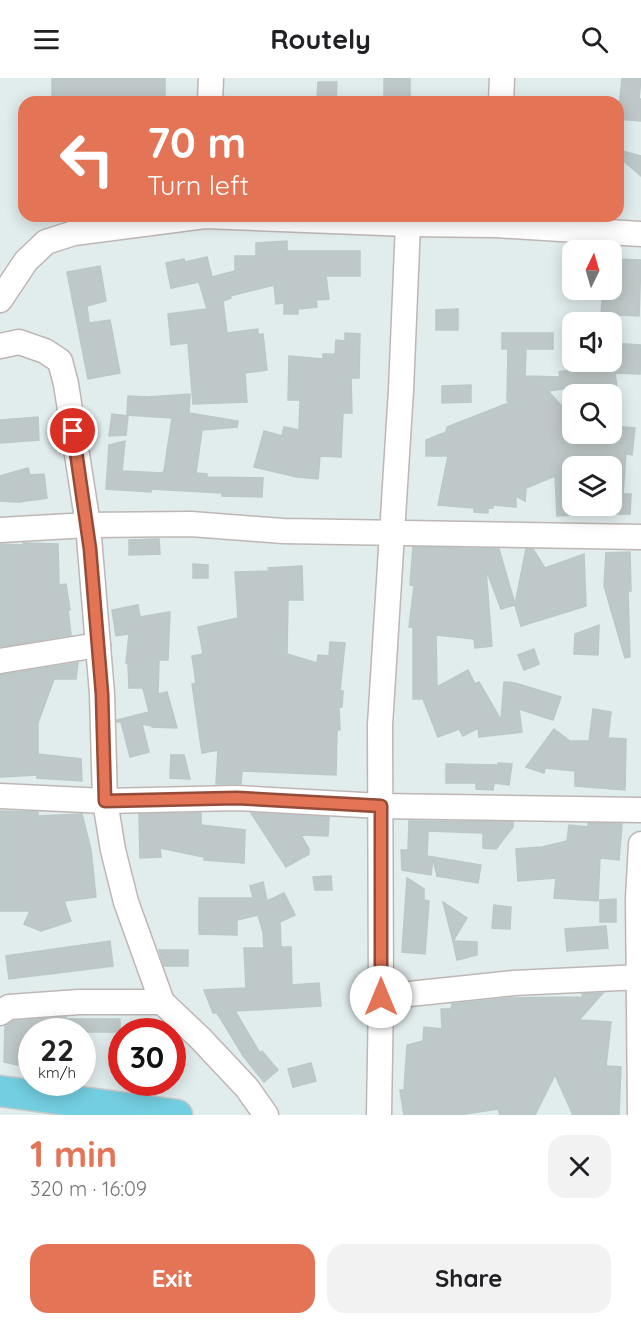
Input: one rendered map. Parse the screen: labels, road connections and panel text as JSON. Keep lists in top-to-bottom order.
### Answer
{
  "north": "top",
  "page": {
    "header": "Routely",
    "turn": ["70 m", "Turn left"],
    "speed": "22 km/h",
    "limit": "30",
    "heading": ["1 min", "320 m · 16:09"],
    "buttons": ["Exit", "Share"]
  }
}
